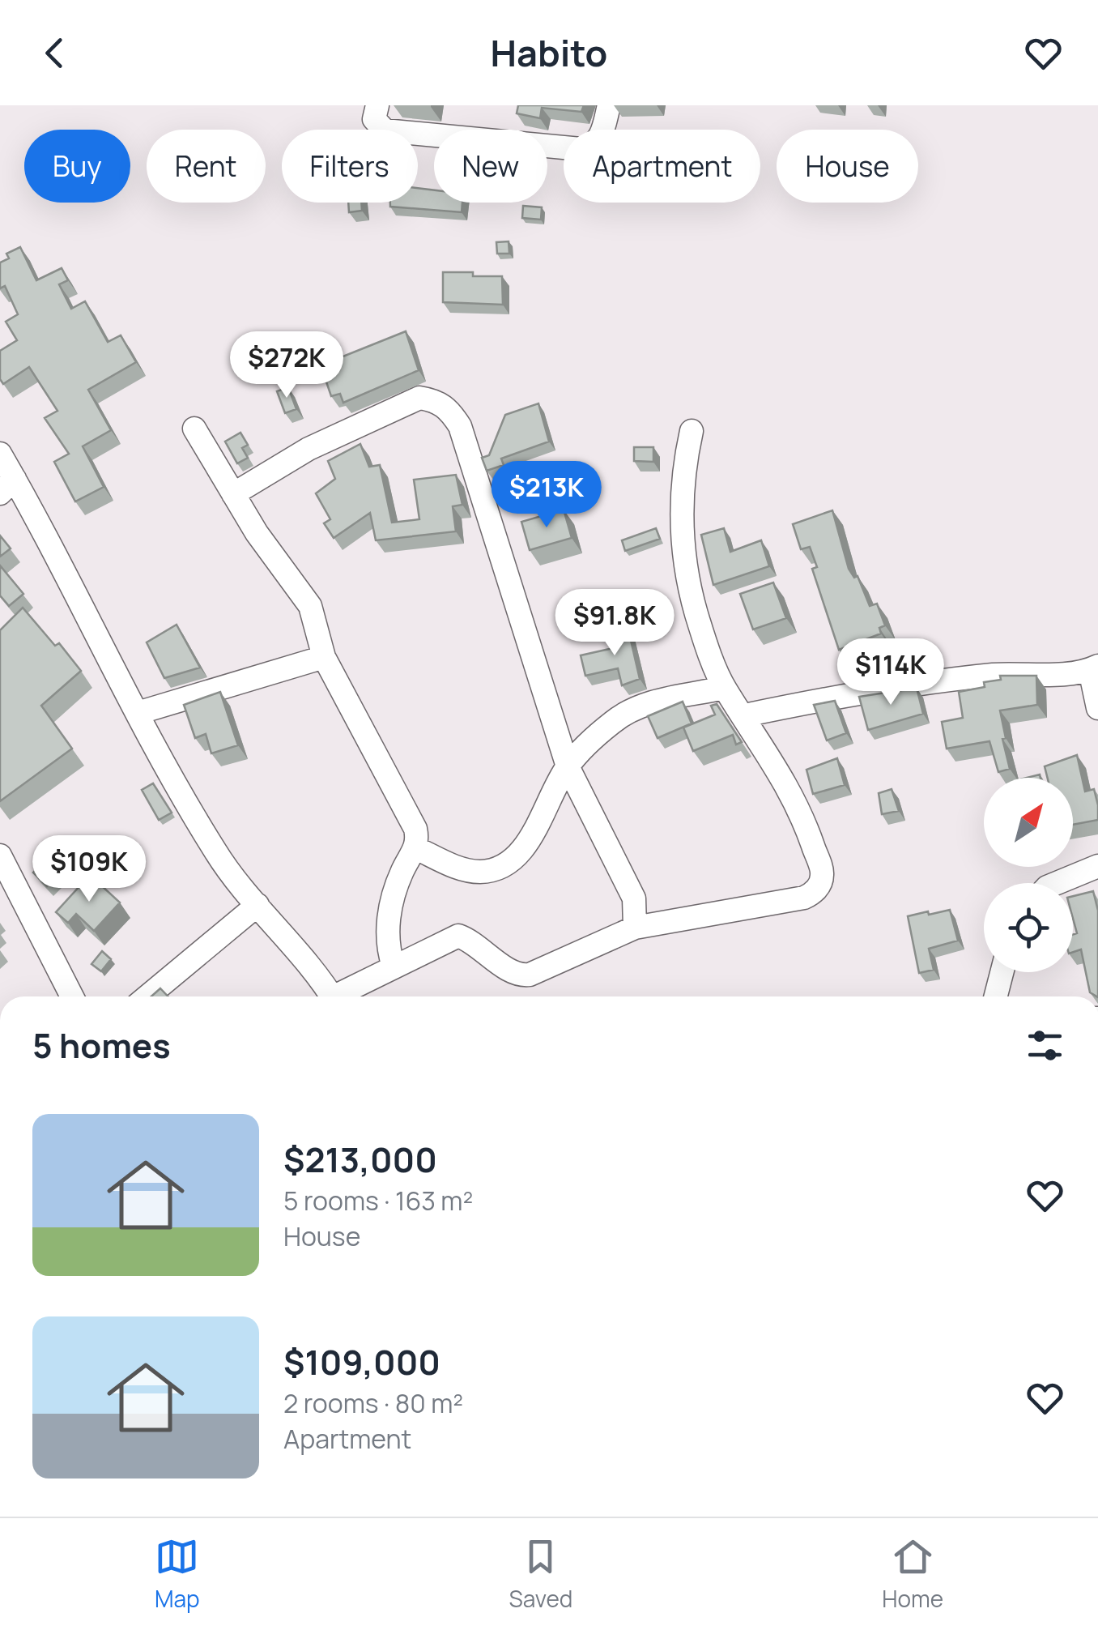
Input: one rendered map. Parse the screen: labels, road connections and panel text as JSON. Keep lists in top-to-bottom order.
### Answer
{
  "north": "top right",
  "page": {
    "header": "Habito",
    "chip": [
      "Buy",
      "Rent",
      "Filters",
      "New",
      "Apartment",
      "House"
    ],
    "price": [
      "$272K",
      "$213K",
      "$91.8K",
      "$114K",
      "$109K"
    ],
    "heading": "5 homes",
    "list": [
      {
        "name": "$213,000",
        "note": "5 rooms · 163 m² · House"
      },
      {
        "name": "$109,000",
        "note": "2 rooms · 80 m² · Apartment"
      }
    ],
    "tabs": ["Map", "Saved", "Home"]
  }
}
